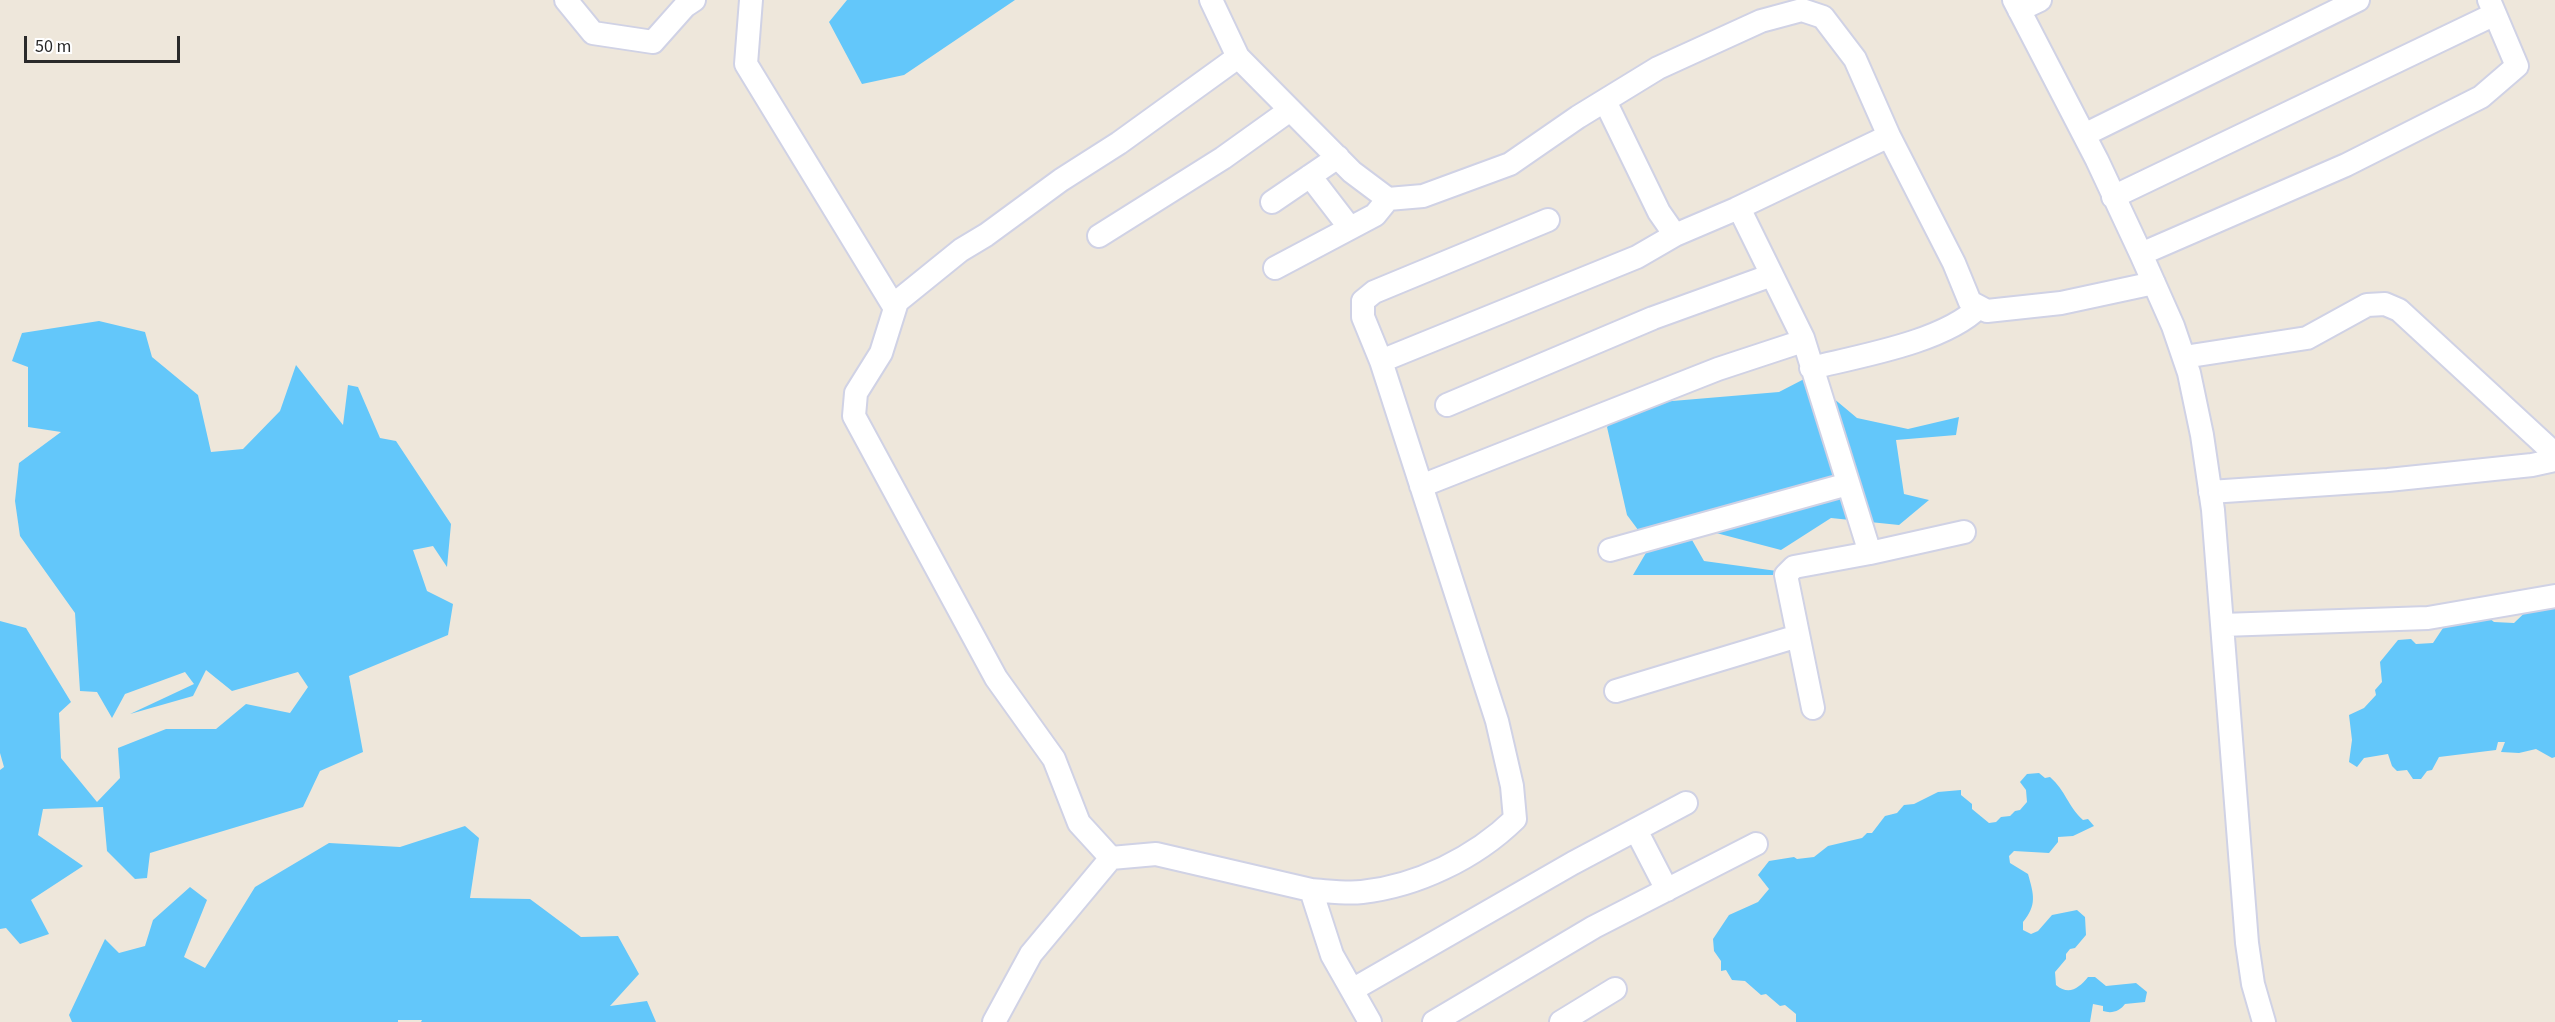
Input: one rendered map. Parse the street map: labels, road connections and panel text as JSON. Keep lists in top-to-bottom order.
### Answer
{
  "scale_bar": "50 m"
}
